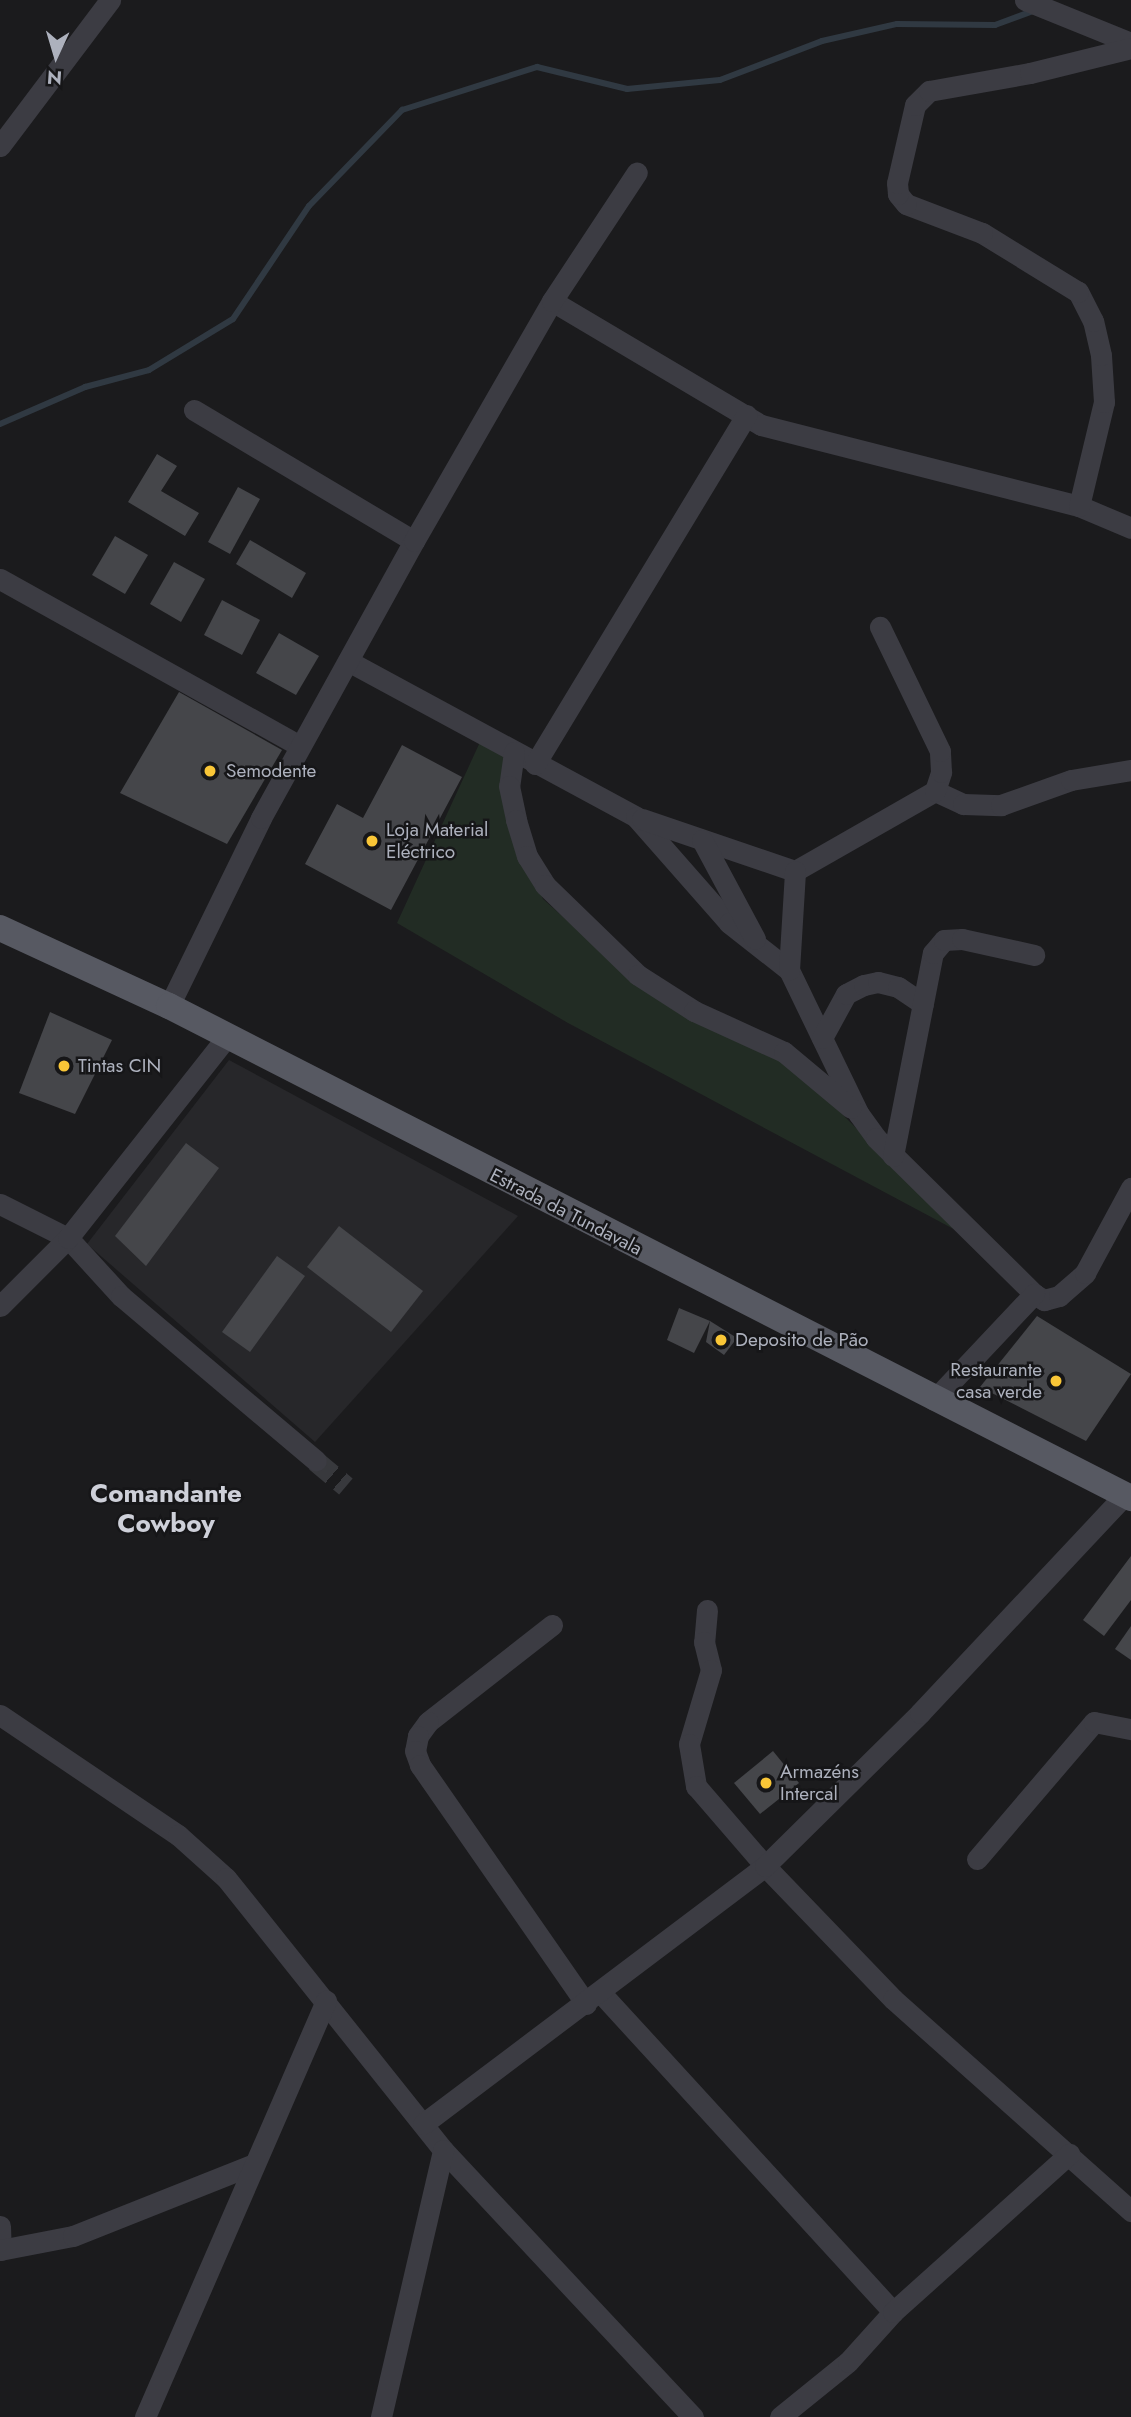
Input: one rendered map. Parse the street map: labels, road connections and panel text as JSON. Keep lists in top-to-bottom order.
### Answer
{
  "streets": {
    "main road": ["Estrada da Tundavala"]
  },
  "districts": ["Comandante Cowboy"],
  "places": [
    "Semodente",
    "Loja Material Eléctrico",
    "Tintas CIN",
    "Deposito de Pão",
    "Restaurante casa verde",
    "Armazéns Intercal"
  ],
  "north": "bottom"
}
